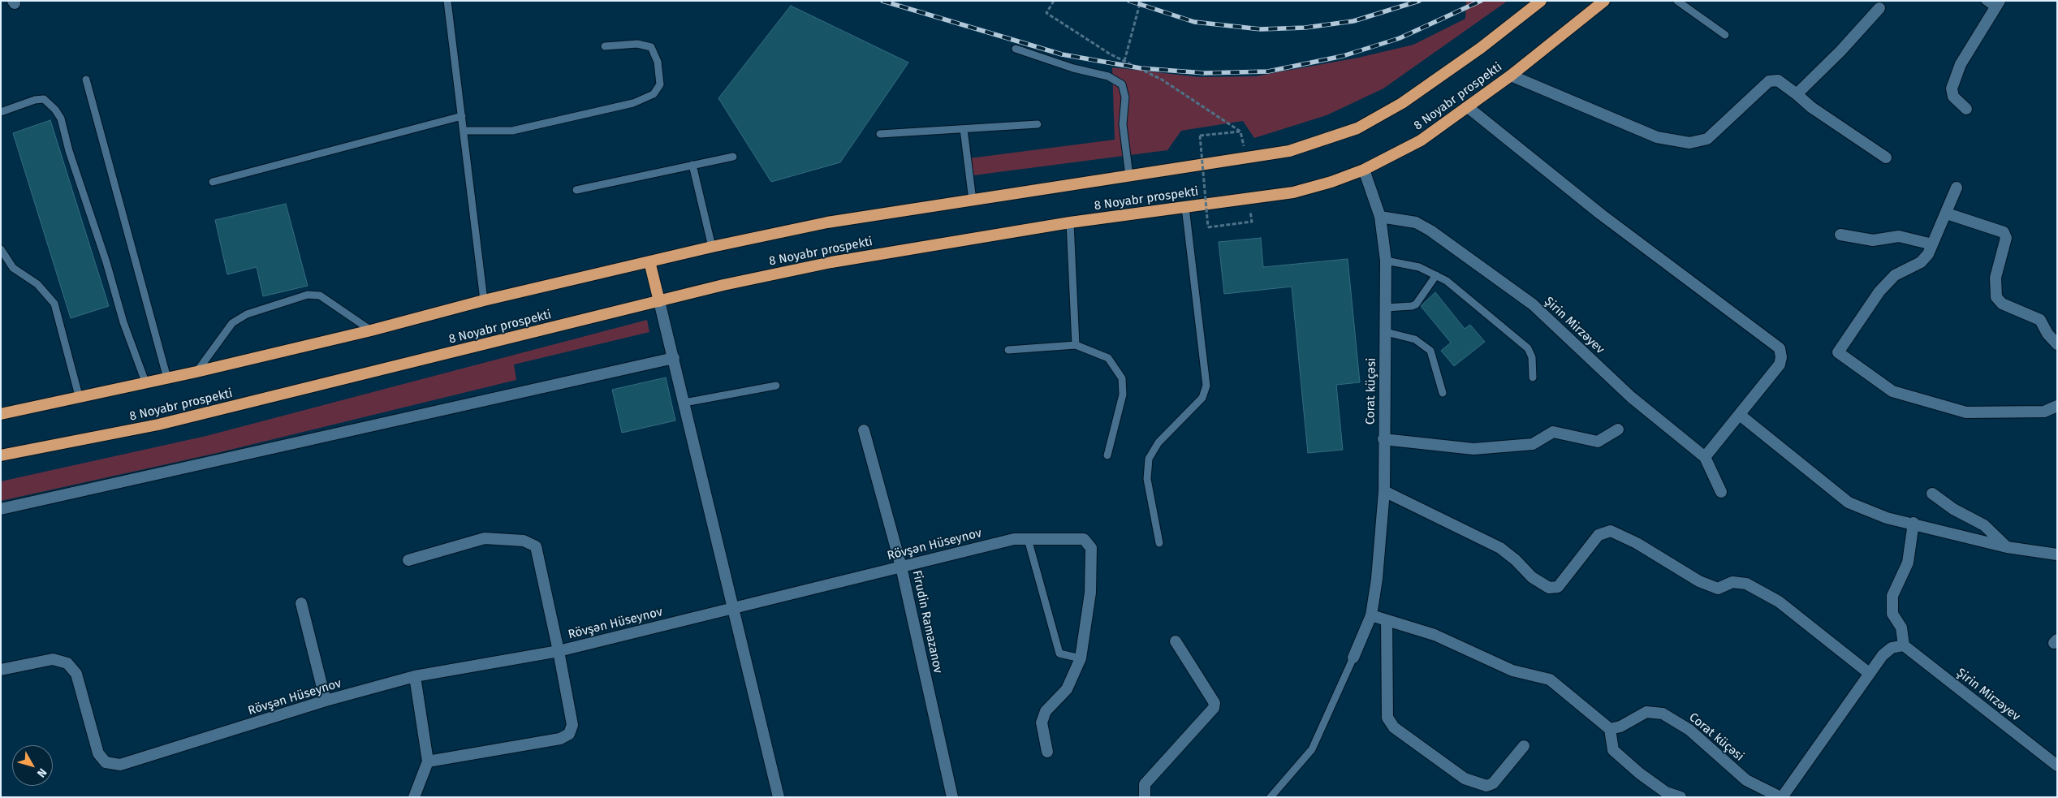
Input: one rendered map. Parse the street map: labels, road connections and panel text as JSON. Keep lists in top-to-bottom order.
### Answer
{
  "streets": {
    "highway": ["8 Noyabr prospekti"],
    "street": [
      "Şirin Mirzəyev",
      "Corat küçəsi",
      "Rövşən Hüseynov",
      "Firudin Ramazanov"
    ]
  },
  "crossings": [
    ["8 Noyabr prospekti", "Corat küçəsi"],
    ["Şirin Mirzəyev", "Corat küçəsi"],
    ["Rövşən Hüseynov", "Firudin Ramazanov"]
  ],
  "north": "bottom right"
}
